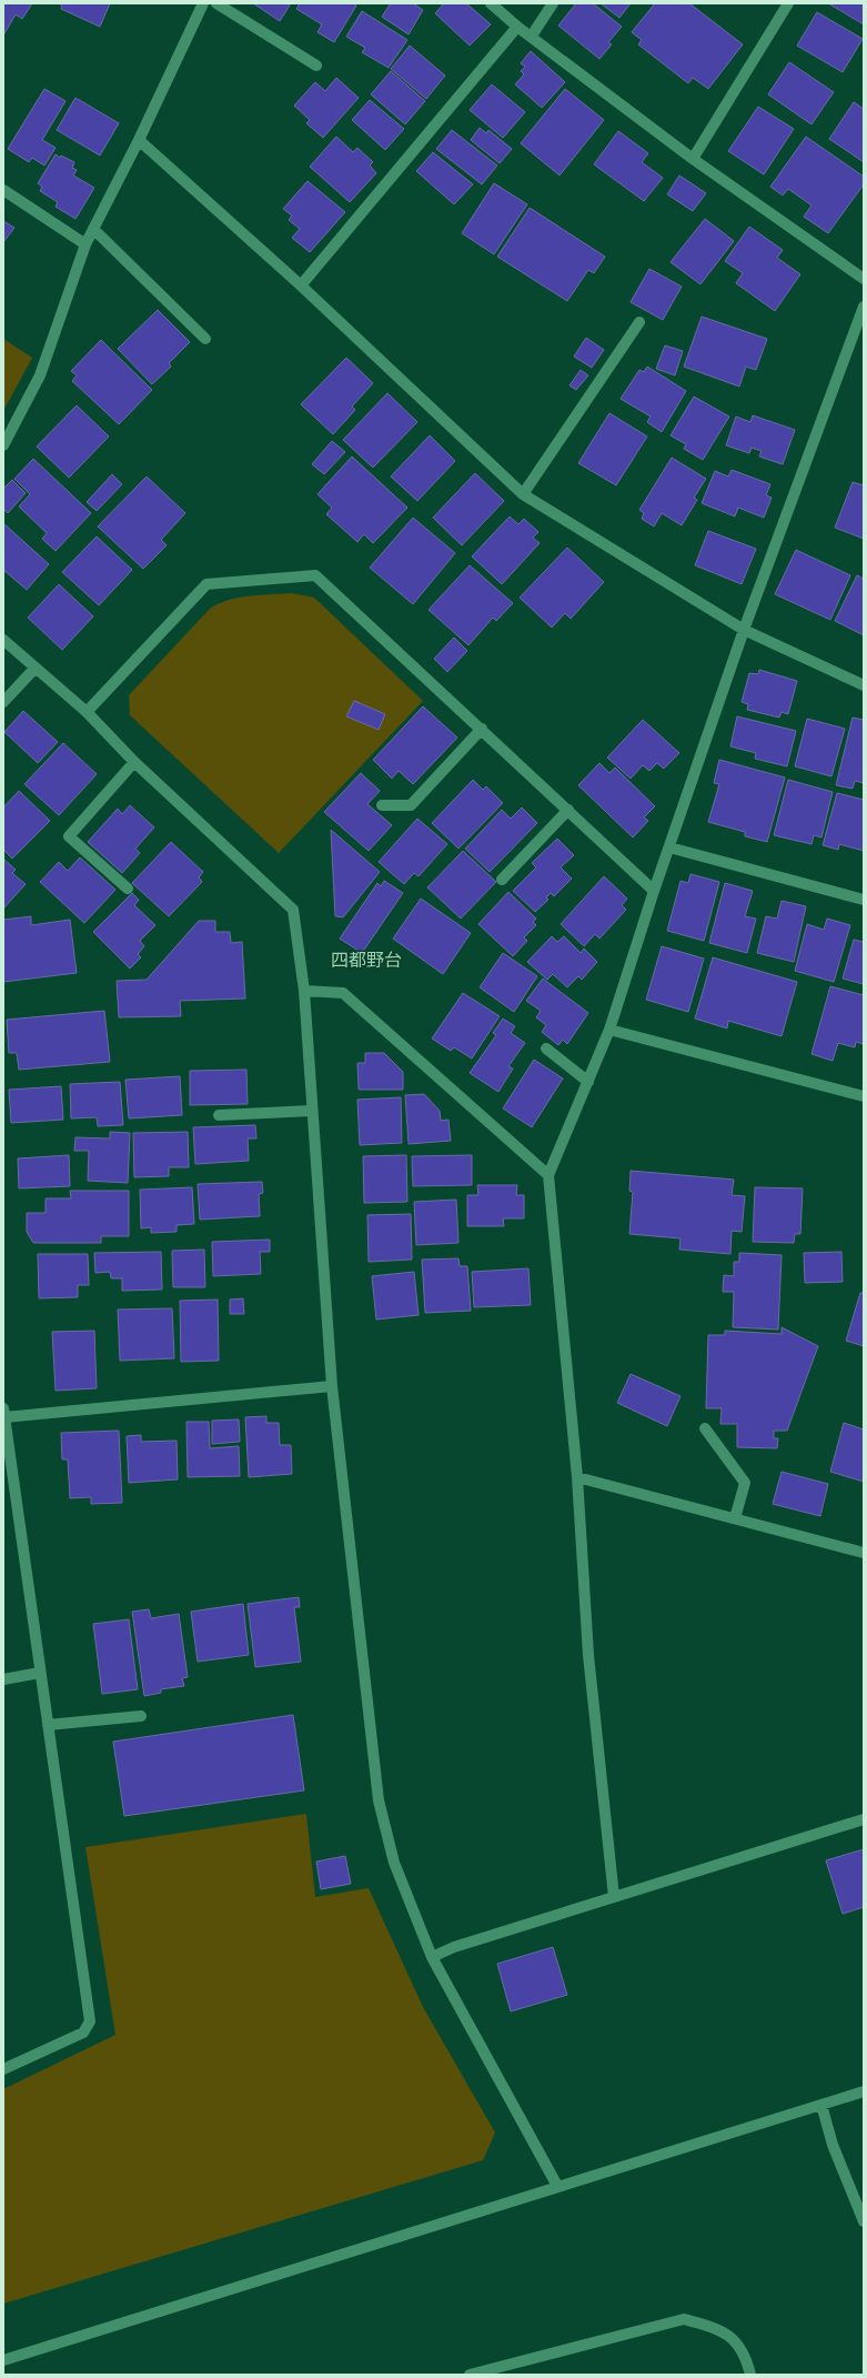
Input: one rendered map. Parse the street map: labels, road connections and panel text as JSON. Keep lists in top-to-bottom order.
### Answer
{
  "districts": ["四都野台"]
}
